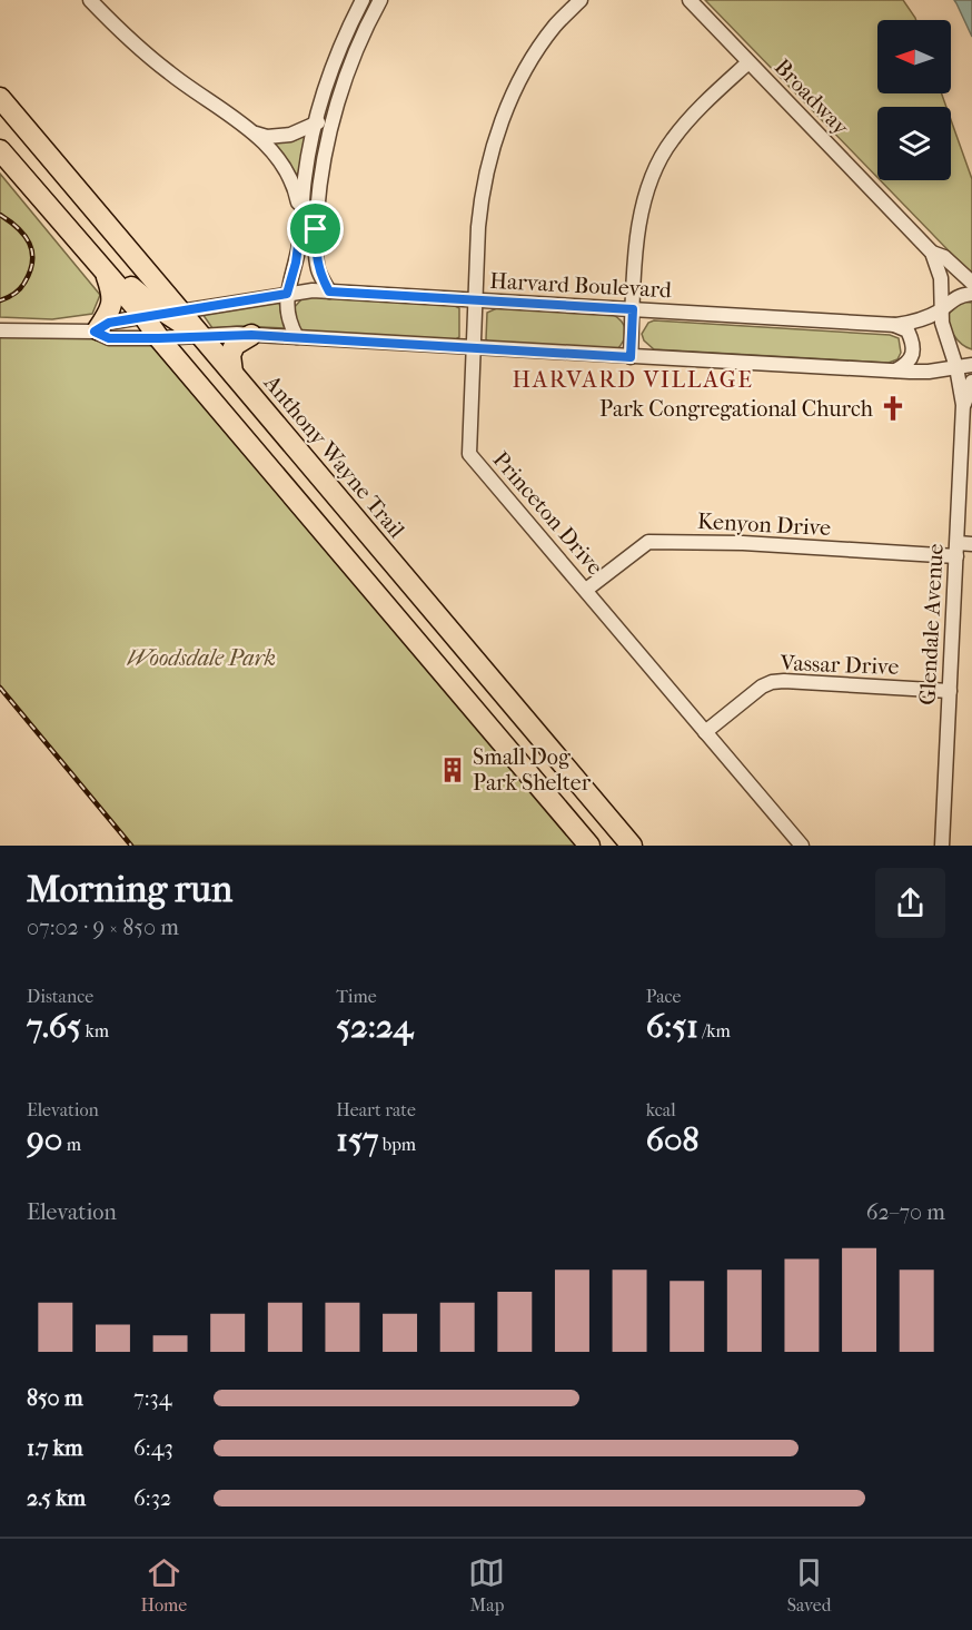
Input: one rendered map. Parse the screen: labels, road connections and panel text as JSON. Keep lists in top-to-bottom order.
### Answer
{
  "streets": {
    "highway": ["Anthony Wayne Trail"],
    "street": [
      "Broadway",
      "Harvard Boulevard",
      "Princeton Drive",
      "Kenyon Drive",
      "Glendale Avenue",
      "Vassar Drive"
    ]
  },
  "crossings": [
    ["Broadway", "Harvard Boulevard"],
    ["Broadway", "Glendale Avenue"],
    ["Harvard Boulevard", "Anthony Wayne Trail"],
    ["Harvard Boulevard", "Princeton Drive"],
    ["Princeton Drive", "Kenyon Drive"],
    ["Princeton Drive", "Vassar Drive"],
    ["Kenyon Drive", "Glendale Avenue"],
    ["Glendale Avenue", "Vassar Drive"]
  ],
  "districts": ["HARVARD VILLAGE"],
  "parks": ["Woodsdale Park"],
  "places": {
    "church": ["Park Congregational Church"],
    "building": ["Small Dog Park Shelter"]
  },
  "north": "left",
  "page": {
    "heading": ["Morning run", "07:02 · 9 × 850 m"],
    "stats": [
      ["Distance", "7.65 km"],
      ["Time", "52:24"],
      ["Pace", "6:51 /km"],
      ["Elevation", "90 m"],
      ["Heart rate", "157 bpm"],
      ["kcal", "608"]
    ],
    "chart": ["Elevation", "62–70 m"],
    "list": [
      {
        "name": "850 m",
        "note": "7:34"
      },
      {
        "name": "1.7 km",
        "note": "6:43"
      },
      {
        "name": "2.5 km",
        "note": "6:32"
      }
    ],
    "tabs": ["Home", "Map", "Saved"]
  }
}
